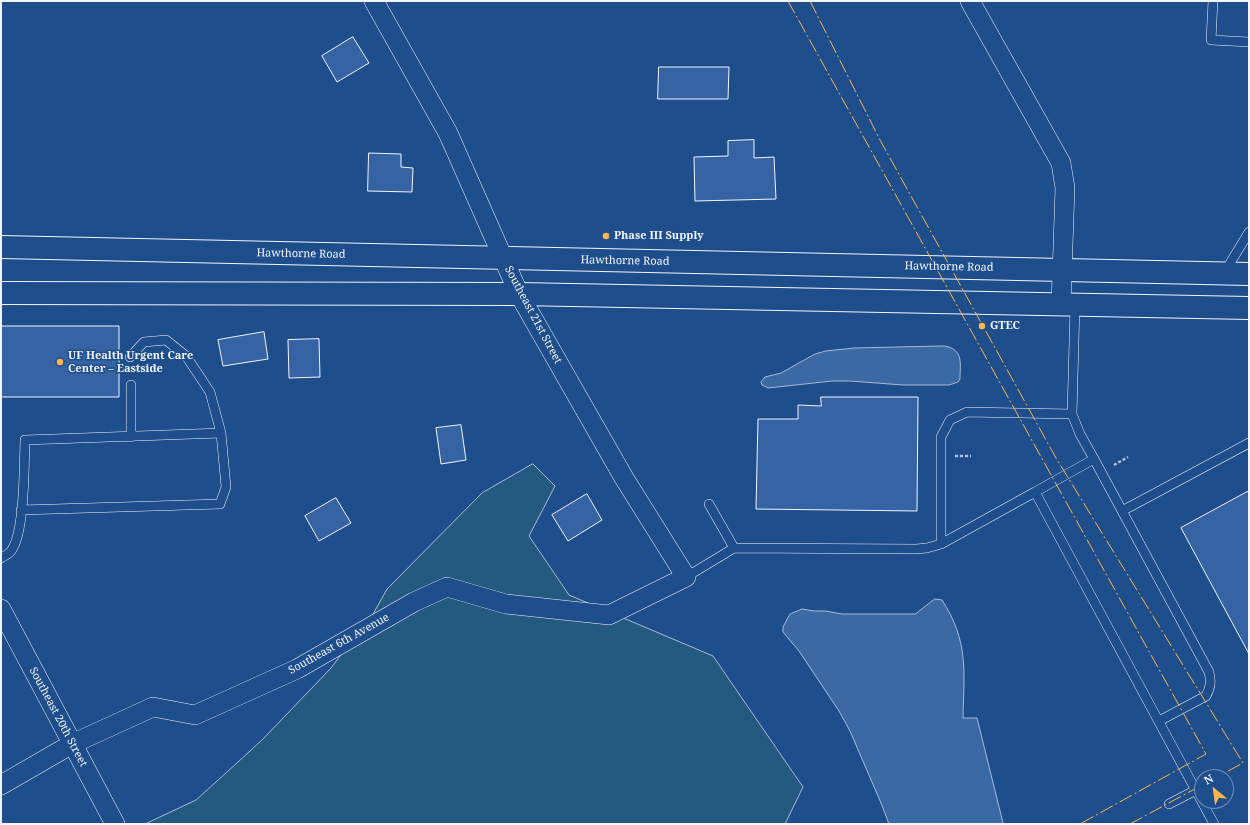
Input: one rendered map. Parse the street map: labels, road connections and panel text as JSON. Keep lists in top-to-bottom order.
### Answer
{
  "streets": {
    "highway": ["Hawthorne Road"],
    "street": ["Southeast 21st Street", "Southeast 6th Avenue", "Southeast 20th Street"]
  },
  "crossings": [
    ["Hawthorne Road", "Southeast 21st Street"],
    ["Southeast 21st Street", "Southeast 6th Avenue"],
    ["Southeast 6th Avenue", "Southeast 20th Street"]
  ],
  "places": ["Phase III Supply", "GTEC", "UF Health Urgent Care Center – Eastside"],
  "north": "top left"
}
